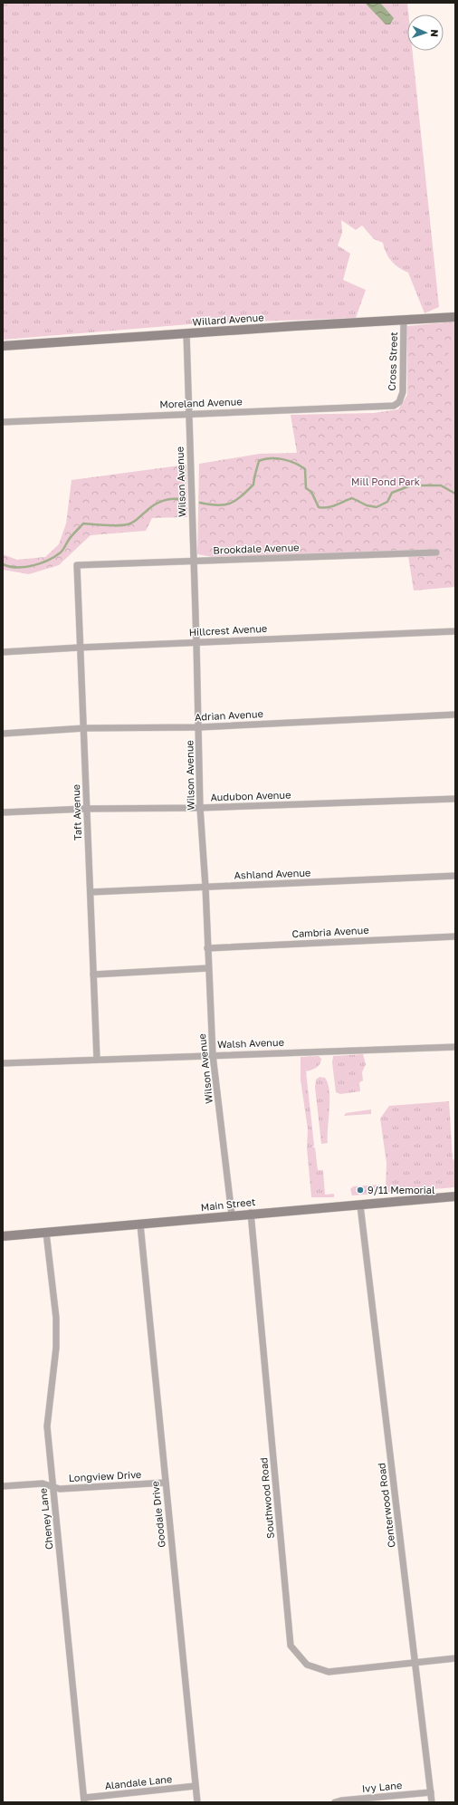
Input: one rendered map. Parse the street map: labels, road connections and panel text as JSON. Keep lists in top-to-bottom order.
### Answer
{
  "streets": {
    "main road": ["Willard Avenue", "Main Street"],
    "street": [
      "Cross Street",
      "Moreland Avenue",
      "Wilson Avenue",
      "Brookdale Avenue",
      "Hillcrest Avenue",
      "Adrian Avenue",
      "Audubon Avenue",
      "Taft Avenue",
      "Ashland Avenue",
      "Cambria Avenue",
      "Walsh Avenue",
      "Longview Drive",
      "Southwood Road",
      "Centerwood Road",
      "Goodale Drive",
      "Cheney Lane",
      "Alandale Lane",
      "Ivy Lane"
    ]
  },
  "crossings": [
    ["Willard Avenue", "Cross Street"],
    ["Willard Avenue", "Wilson Avenue"],
    ["Cross Street", "Moreland Avenue"],
    ["Moreland Avenue", "Wilson Avenue"],
    ["Wilson Avenue", "Brookdale Avenue"],
    ["Wilson Avenue", "Hillcrest Avenue"],
    ["Wilson Avenue", "Adrian Avenue"],
    ["Wilson Avenue", "Audubon Avenue"],
    ["Wilson Avenue", "Ashland Avenue"],
    ["Wilson Avenue", "Cambria Avenue"],
    ["Wilson Avenue", "Walsh Avenue"],
    ["Wilson Avenue", "Main Street"],
    ["Brookdale Avenue", "Taft Avenue"],
    ["Hillcrest Avenue", "Taft Avenue"],
    ["Adrian Avenue", "Taft Avenue"],
    ["Audubon Avenue", "Taft Avenue"],
    ["Taft Avenue", "Ashland Avenue"],
    ["Taft Avenue", "Walsh Avenue"],
    ["Main Street", "Southwood Road"],
    ["Main Street", "Centerwood Road"],
    ["Main Street", "Goodale Drive"],
    ["Main Street", "Cheney Lane"],
    ["Longview Drive", "Goodale Drive"],
    ["Longview Drive", "Cheney Lane"],
    ["Southwood Road", "Centerwood Road"],
    ["Centerwood Road", "Ivy Lane"],
    ["Goodale Drive", "Alandale Lane"],
    ["Cheney Lane", "Alandale Lane"]
  ],
  "parks": ["Mill Pond Park"],
  "places": ["9/11 Memorial"],
  "north": "right"
}
